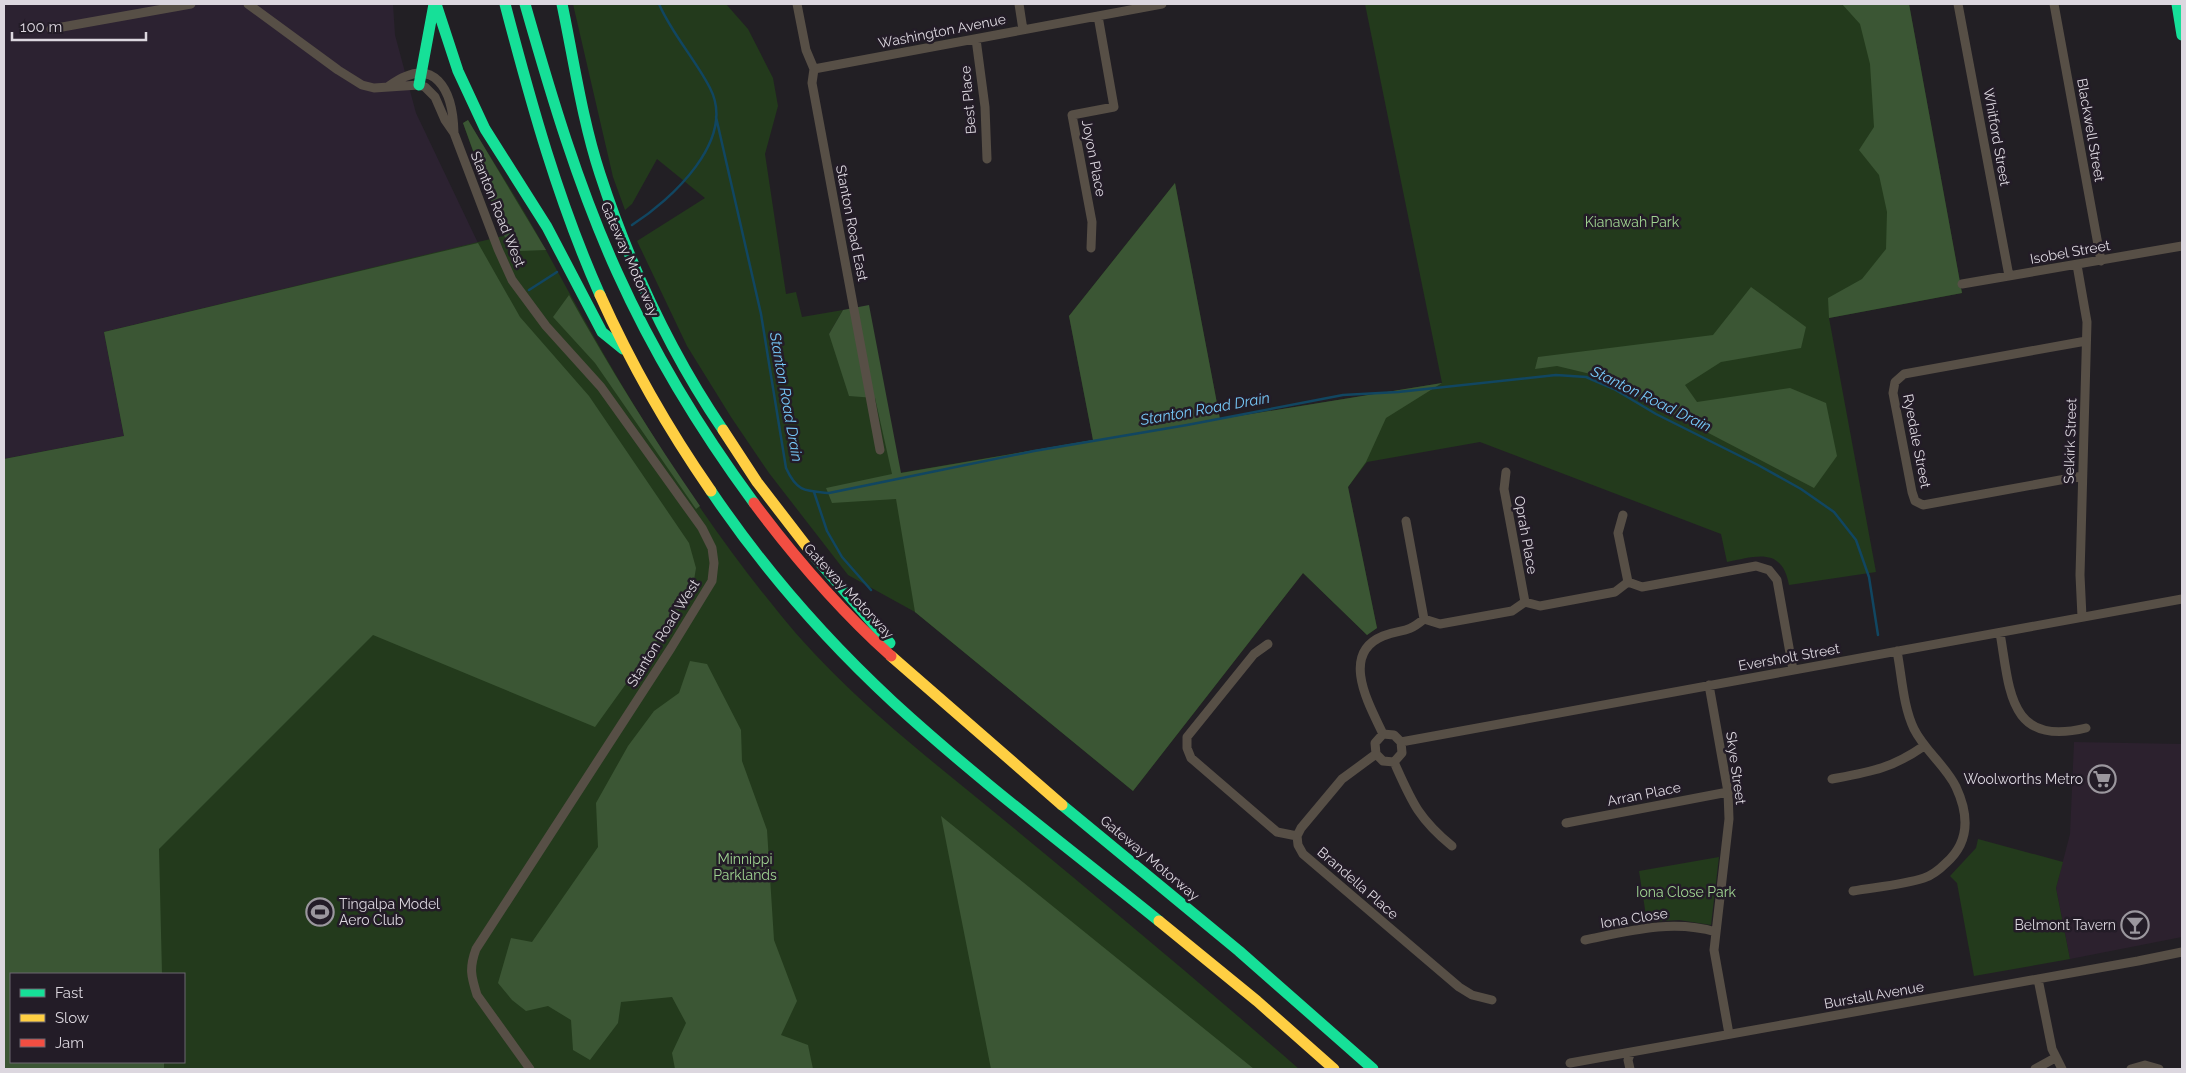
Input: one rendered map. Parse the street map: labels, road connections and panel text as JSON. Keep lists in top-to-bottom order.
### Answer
{
  "streets": {
    "main road": ["Gateway Motorway"],
    "street": [
      "Washington Avenue",
      "Best Place",
      "Blackwell Street",
      "Whitford Street",
      "Joyon Place",
      "Stanton Road West",
      "Stanton Road East",
      "Isobel Street",
      "Ryedale Street",
      "Selkirk Street",
      "Oprah Place",
      "Eversholt Street",
      "Skye Street",
      "Arran Place",
      "Brandella Place",
      "Iona Close",
      "Burstall Avenue"
    ]
  },
  "crossings": [
    ["Washington Avenue", "Best Place"],
    ["Washington Avenue", "Joyon Place"],
    ["Washington Avenue", "Stanton Road East"],
    ["Blackwell Street", "Isobel Street"],
    ["Whitford Street", "Isobel Street"],
    ["Isobel Street", "Selkirk Street"],
    ["Ryedale Street", "Selkirk Street"],
    ["Selkirk Street", "Eversholt Street"],
    ["Eversholt Street", "Skye Street"],
    ["Skye Street", "Arran Place"],
    ["Skye Street", "Iona Close"],
    ["Skye Street", "Burstall Avenue"]
  ],
  "water": ["Stanton Road Drain"],
  "parks": ["Kianawah Park", "Minnippi Parklands", "Iona Close Park"],
  "places": {
    "supermarket": ["Woolworths Metro"],
    "sports": ["Tingalpa Model Aero Club"],
    "bar": ["Belmont Tavern"]
  },
  "legend": ["Fast", "Slow", "Jam"],
  "scale_bar": "100 m"
}
